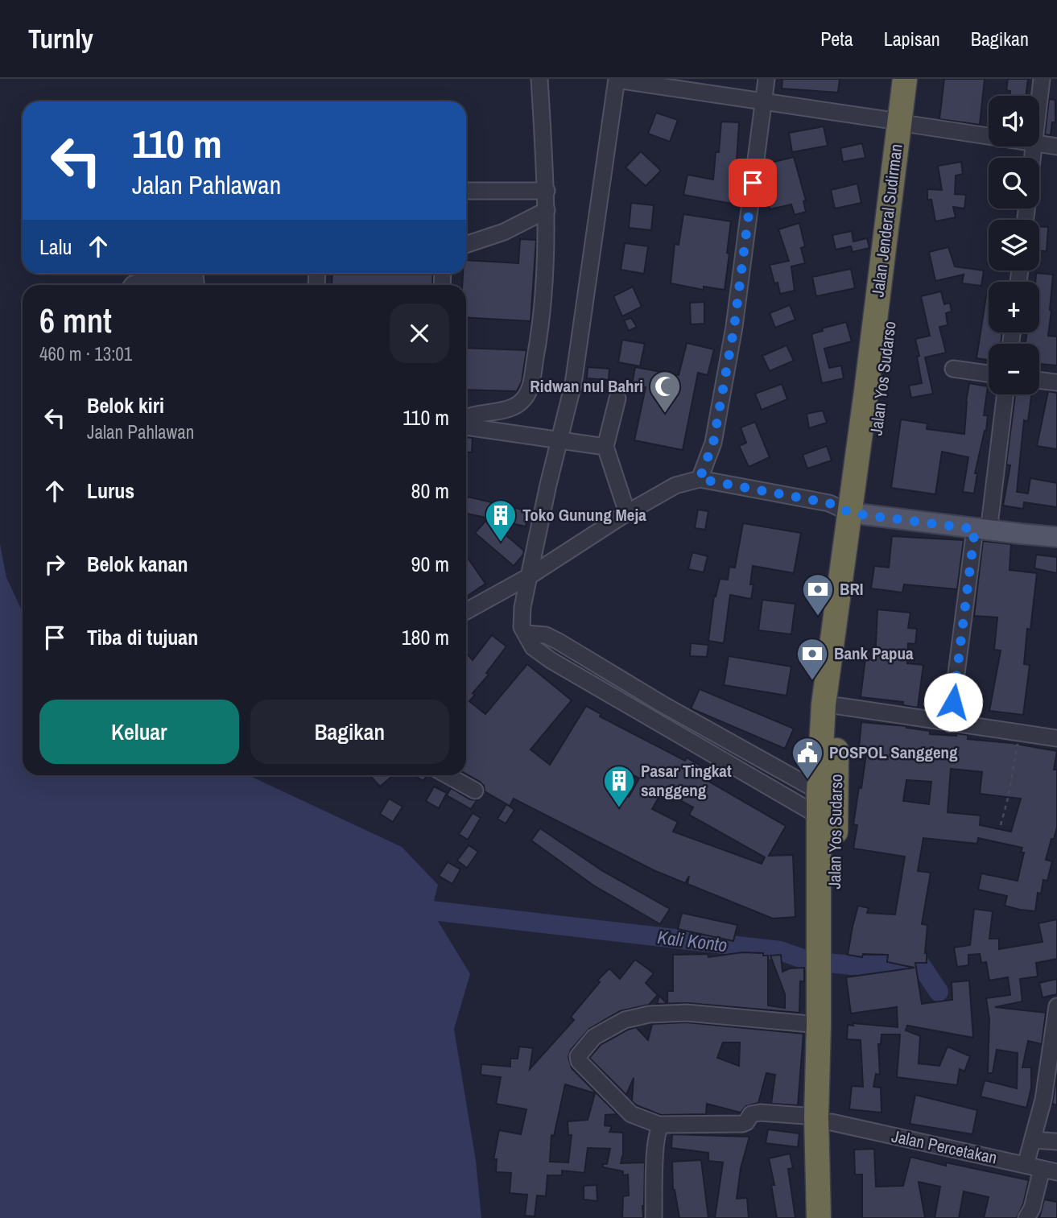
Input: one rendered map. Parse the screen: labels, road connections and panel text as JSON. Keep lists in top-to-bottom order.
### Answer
{
  "streets": {
    "highway": ["Jalan Jenderal Sudirman", "Jalan Yos Sudarso"],
    "street": ["Jalan Percetakan"]
  },
  "crossings": [
    ["Jalan Jenderal Sudirman", "Jalan Yos Sudarso"],
    ["Jalan Yos Sudarso", "Jalan Percetakan"]
  ],
  "water": ["Kali Konto"],
  "places": {
    "mosque": ["Ridwan nul Bahri"],
    "building": ["Toko Gunung Meja", "Pasar Tingkat sanggeng"],
    "bank": ["BRI", "Bank Papua"],
    "public building": ["POSPOL Sanggeng"]
  },
  "page": {
    "header": "Turnly",
    "nav": ["Peta", "Lapisan", "Bagikan"],
    "map_buttons": ["+", "−"],
    "turn": ["110 m", "Jalan Pahlawan"],
    "then": "Lalu",
    "heading": ["6 mnt", "460 m · 13:01"],
    "list": [
      {
        "name": "Belok kiri",
        "note": "Jalan Pahlawan",
        "value": "110 m"
      },
      {
        "name": "Lurus",
        "value": "80 m"
      },
      {
        "name": "Belok kanan",
        "value": "90 m"
      },
      {
        "name": "Tiba di tujuan",
        "value": "180 m"
      }
    ],
    "buttons": ["Keluar", "Bagikan"]
  }
}
